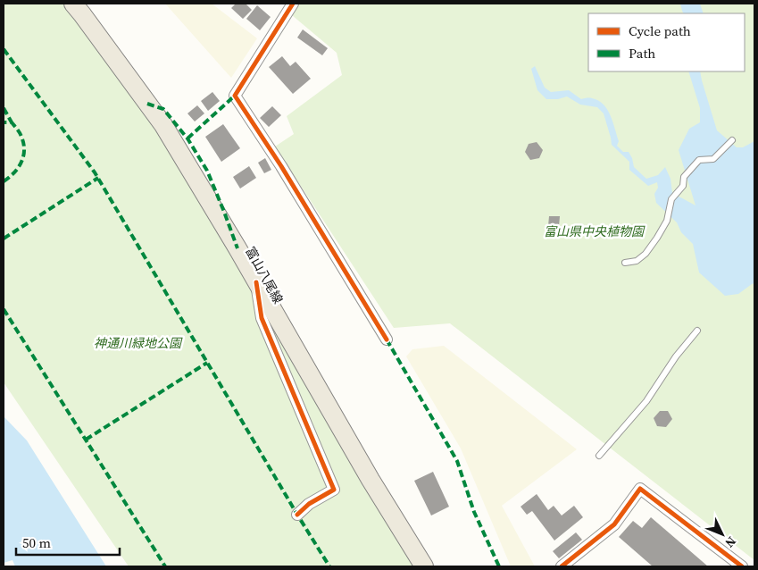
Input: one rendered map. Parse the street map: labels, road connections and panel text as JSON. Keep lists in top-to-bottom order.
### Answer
{
  "streets": {
    "main road": ["富山八尾線"]
  },
  "parks": ["富山県中央植物園", "神通川緑地公園"],
  "legend": ["Cycle path", "Path"],
  "scale_bar": "50 m",
  "north": "bottom right"
}
